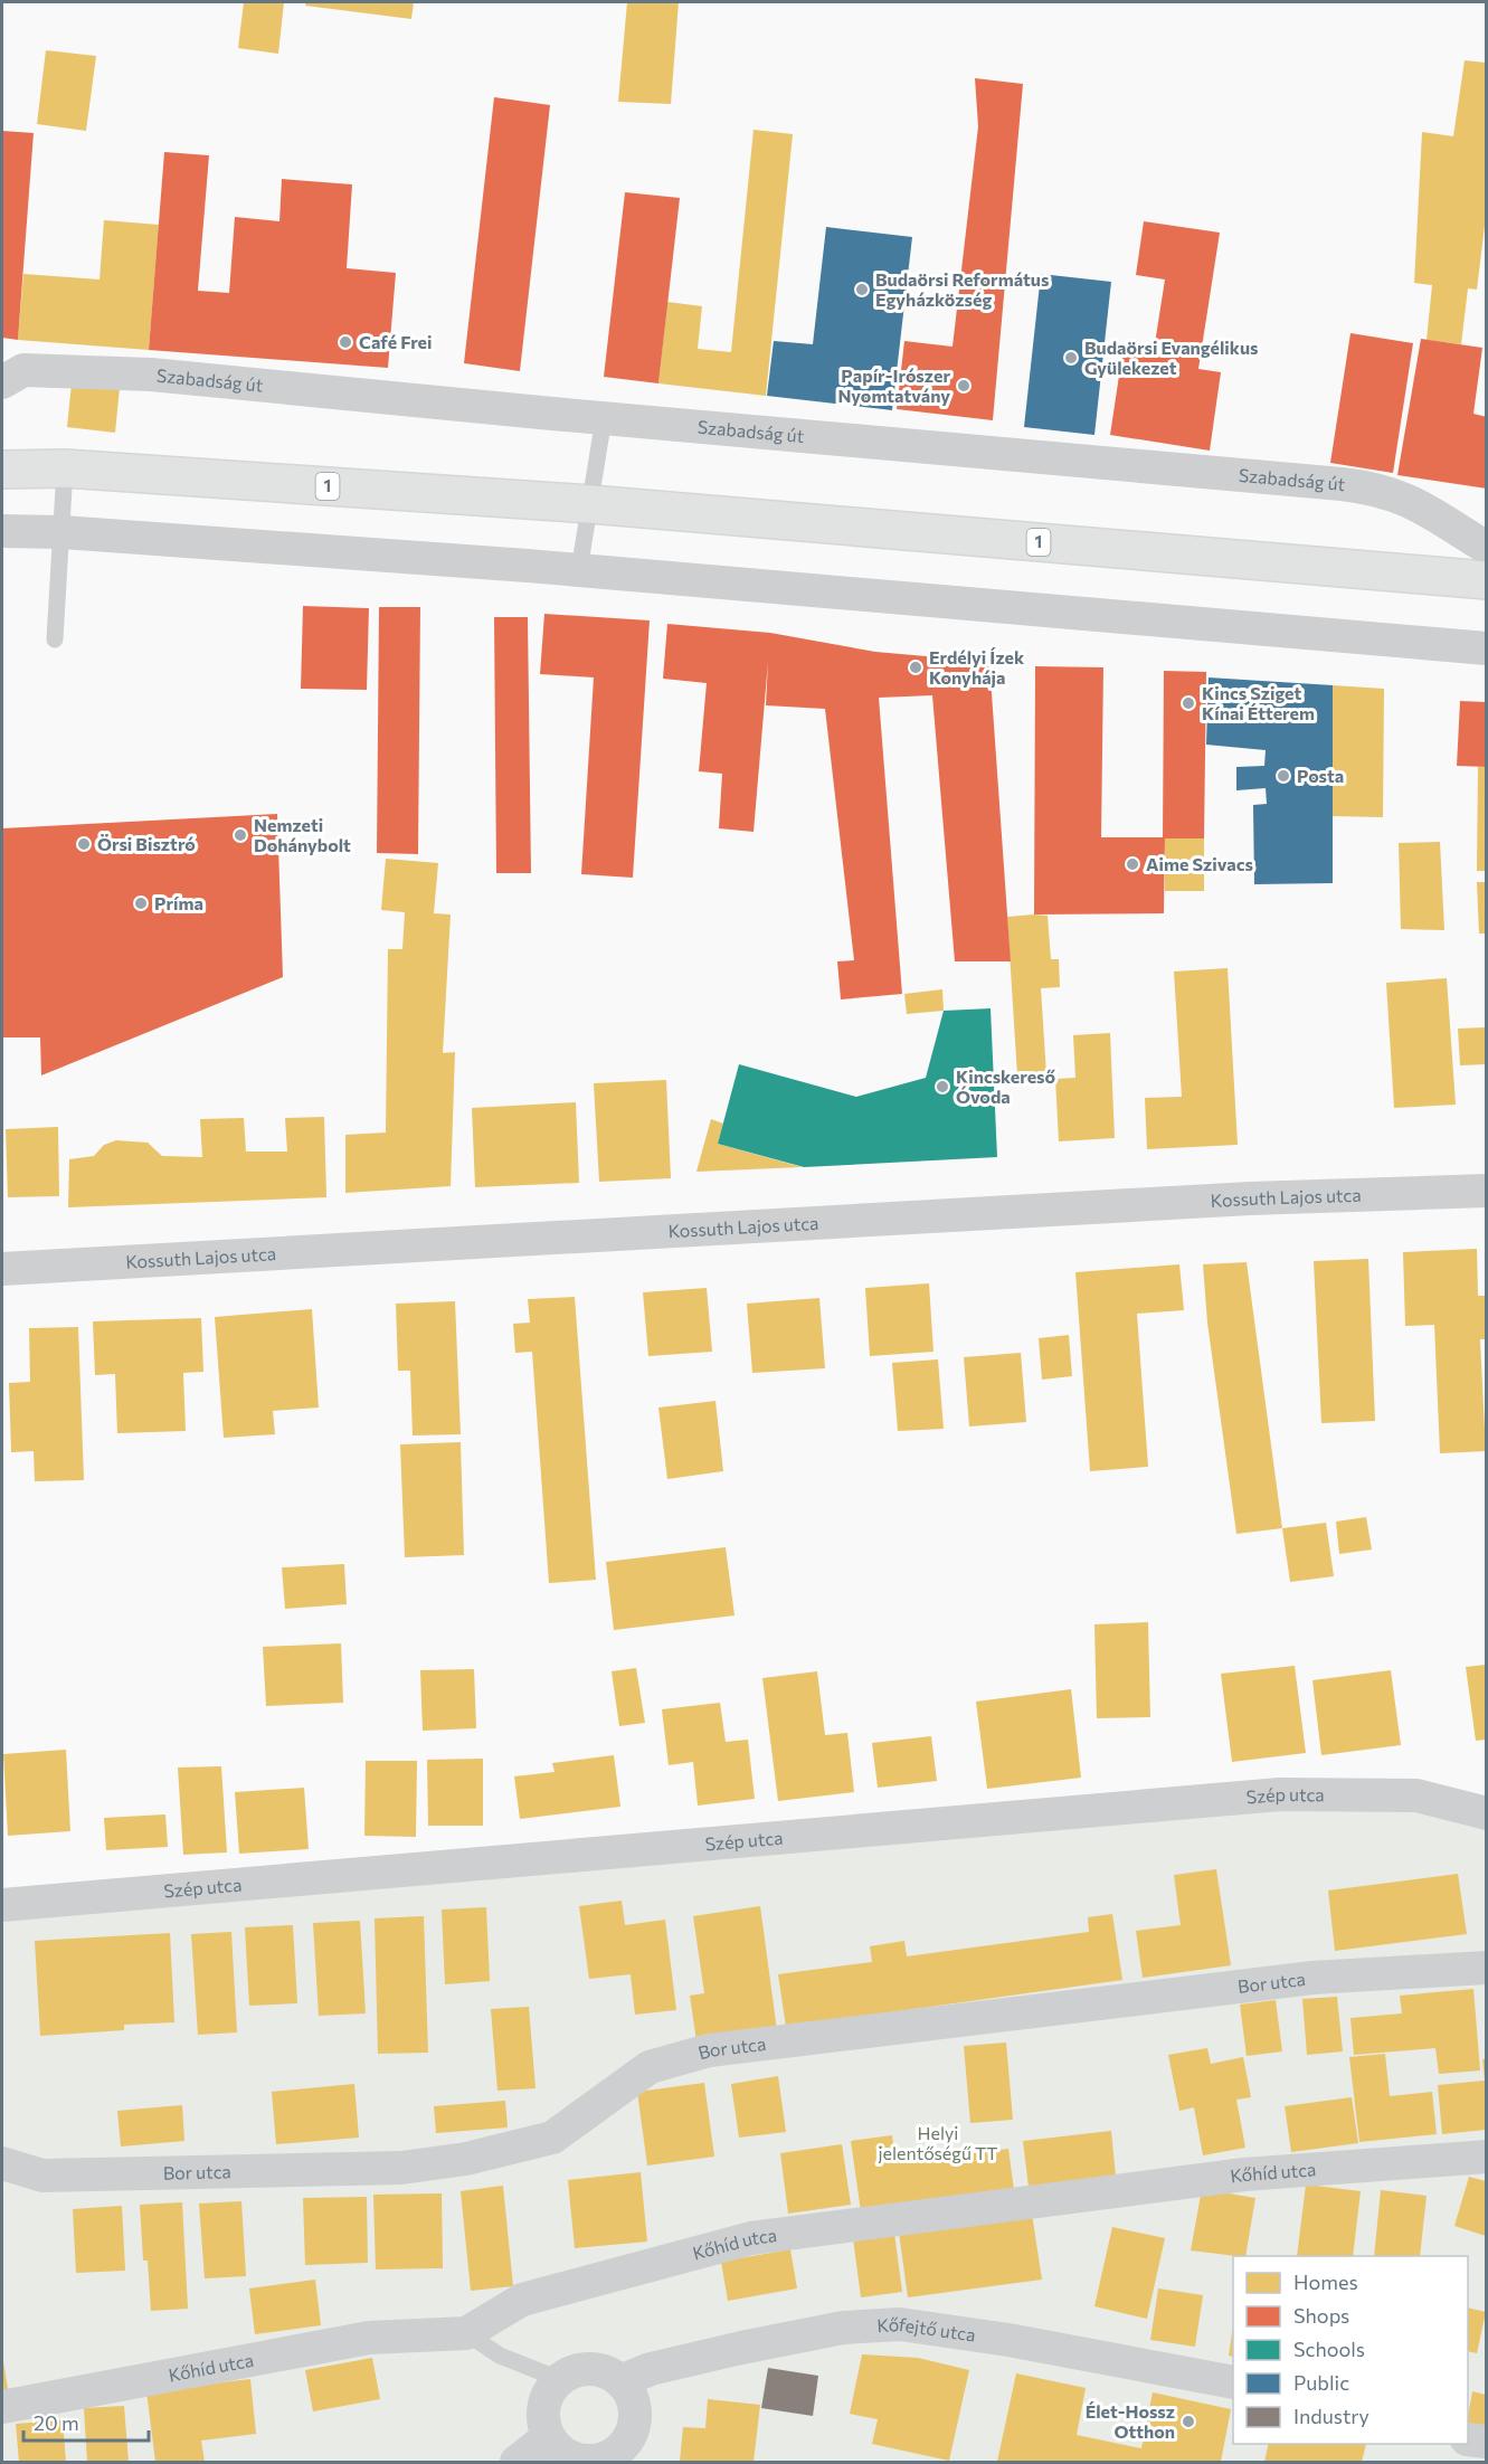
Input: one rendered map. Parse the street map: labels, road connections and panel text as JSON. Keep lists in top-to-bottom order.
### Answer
{
  "streets": {
    "main road": ["1"],
    "street": [
      "Szabadság út",
      "Kossuth Lajos utca",
      "Szép utca",
      "Bor utca",
      "Kőhíd utca",
      "Kőfejtő utca"
    ]
  },
  "parks": ["Helyi jelentőségű TT"],
  "places": [
    "Budaörsi Református Egyházközség",
    "Café Frei",
    "Budaörsi Evangélikus Gyülekezet",
    "Papír-Irószer Nyomtatvány",
    "Erdélyi Ízek Konyhája",
    "Kincs Sziget Kínai Étterem",
    "Posta",
    "Nemzeti Dohánybolt",
    "Örsi Bisztró",
    "Aime Szivacs",
    "Príma",
    "Kincskereső Óvoda",
    "Élet-Hossz Otthon"
  ],
  "legend": [
    "Homes",
    "Shops",
    "Schools",
    "Public",
    "Industry"
  ],
  "scale_bar": "20 m"
}
